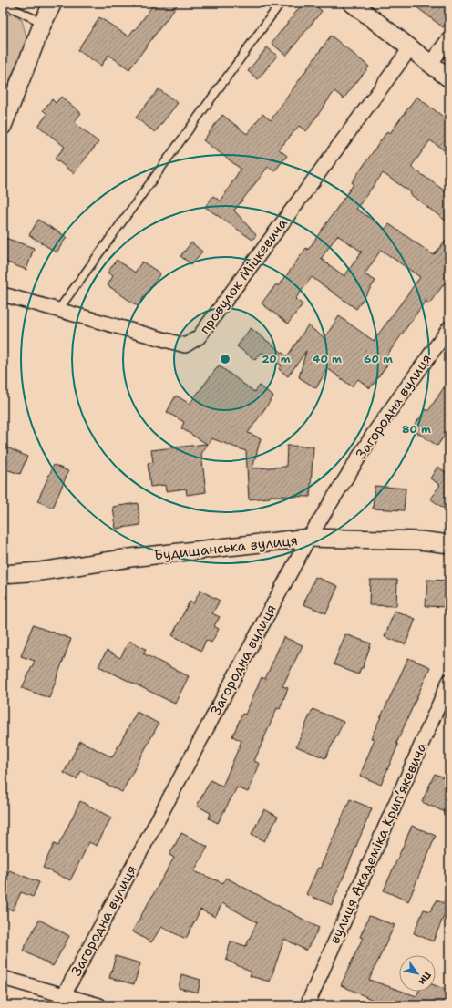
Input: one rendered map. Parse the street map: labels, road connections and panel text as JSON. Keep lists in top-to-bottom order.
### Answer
{
  "streets": {
    "street": [
      "провулок Міцкевича",
      "Загородна вулиця",
      "Будищанська вулиця",
      "вулиця Академіка Крипʼякевича"
    ]
  },
  "crossings": [
    ["Загородна вулиця", "Будищанська вулиця"]
  ],
  "north": "bottom right",
  "rings": [
    "20 m",
    "40 m",
    "60 m",
    "80 m"
  ]
}
